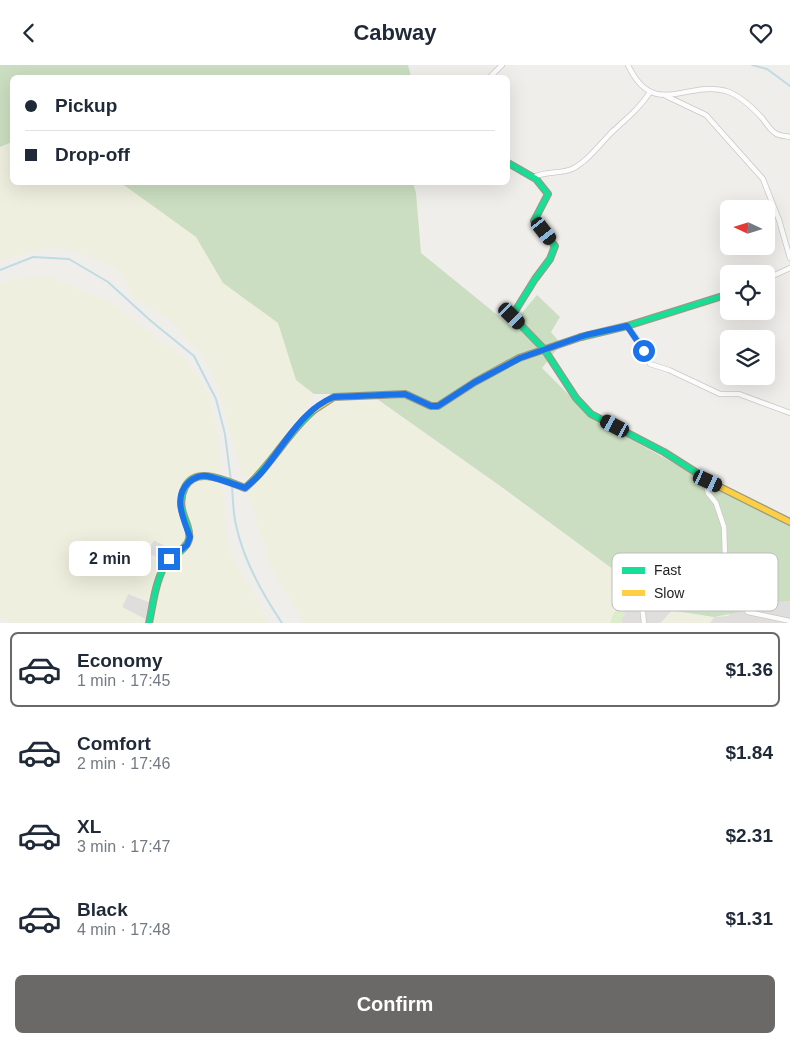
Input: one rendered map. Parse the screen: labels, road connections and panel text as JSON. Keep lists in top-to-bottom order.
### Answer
{
  "legend": ["Fast", "Slow"],
  "north": "left",
  "page": {
    "header": "Cabway",
    "banner": ["Pickup", "Drop-off"],
    "bubble": "2 min",
    "list": [
      {
        "name": "Economy",
        "note": "1 min · 17:45",
        "value": "$1.36"
      },
      {
        "name": "Comfort",
        "note": "2 min · 17:46",
        "value": "$1.84"
      },
      {
        "name": "XL",
        "note": "3 min · 17:47",
        "value": "$2.31"
      },
      {
        "name": "Black",
        "note": "4 min · 17:48",
        "value": "$1.31"
      }
    ],
    "buttons": "Confirm"
  }
}
